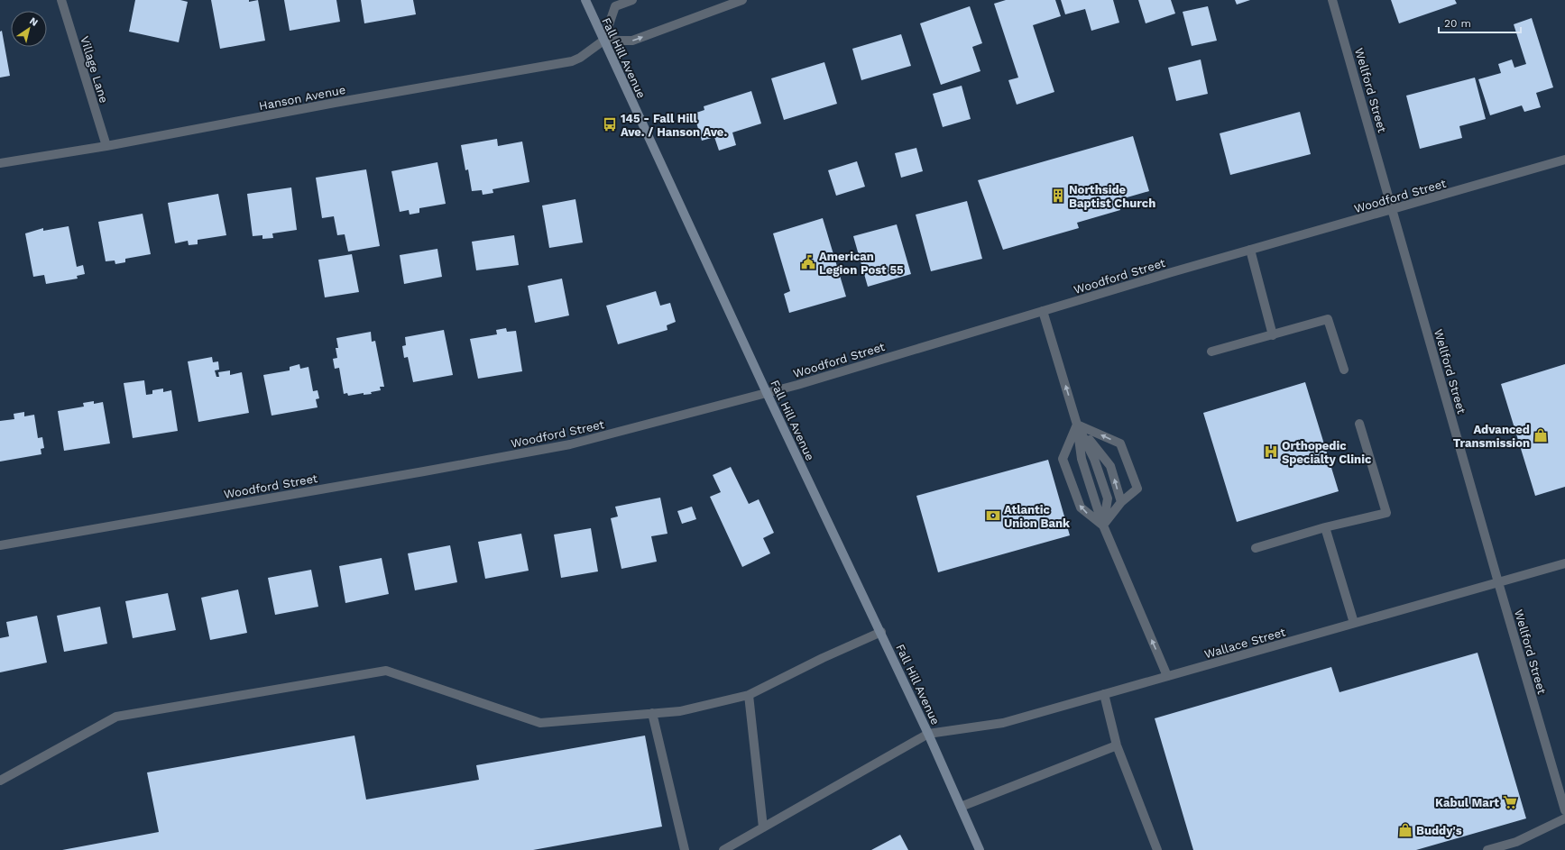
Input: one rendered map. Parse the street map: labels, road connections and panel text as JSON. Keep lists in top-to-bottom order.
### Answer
{
  "streets": {
    "main road": ["Fall Hill Avenue"],
    "street": [
      "Village Lane",
      "Wellford Street",
      "Hanson Avenue",
      "Woodford Street",
      "Wallace Street"
    ]
  },
  "crossings": [
    ["Fall Hill Avenue", "Hanson Avenue"],
    ["Fall Hill Avenue", "Woodford Street"],
    ["Fall Hill Avenue", "Wallace Street"],
    ["Village Lane", "Hanson Avenue"],
    ["Wellford Street", "Woodford Street"],
    ["Wellford Street", "Wallace Street"]
  ],
  "places": {
    "bus stop": ["145 - Fall Hill Ave. / Hanson Ave."],
    "building": ["Northside Baptist Church"],
    "public building": ["American Legion Post 55"],
    "shop": ["Advanced Transmission", "Buddy's"],
    "hospital": ["Orthopedic Specialty Clinic"],
    "bank": ["Atlantic Union Bank"],
    "supermarket": ["Kabul Mart"]
  },
  "scale_bar": "20 m",
  "north": "top right"
}
